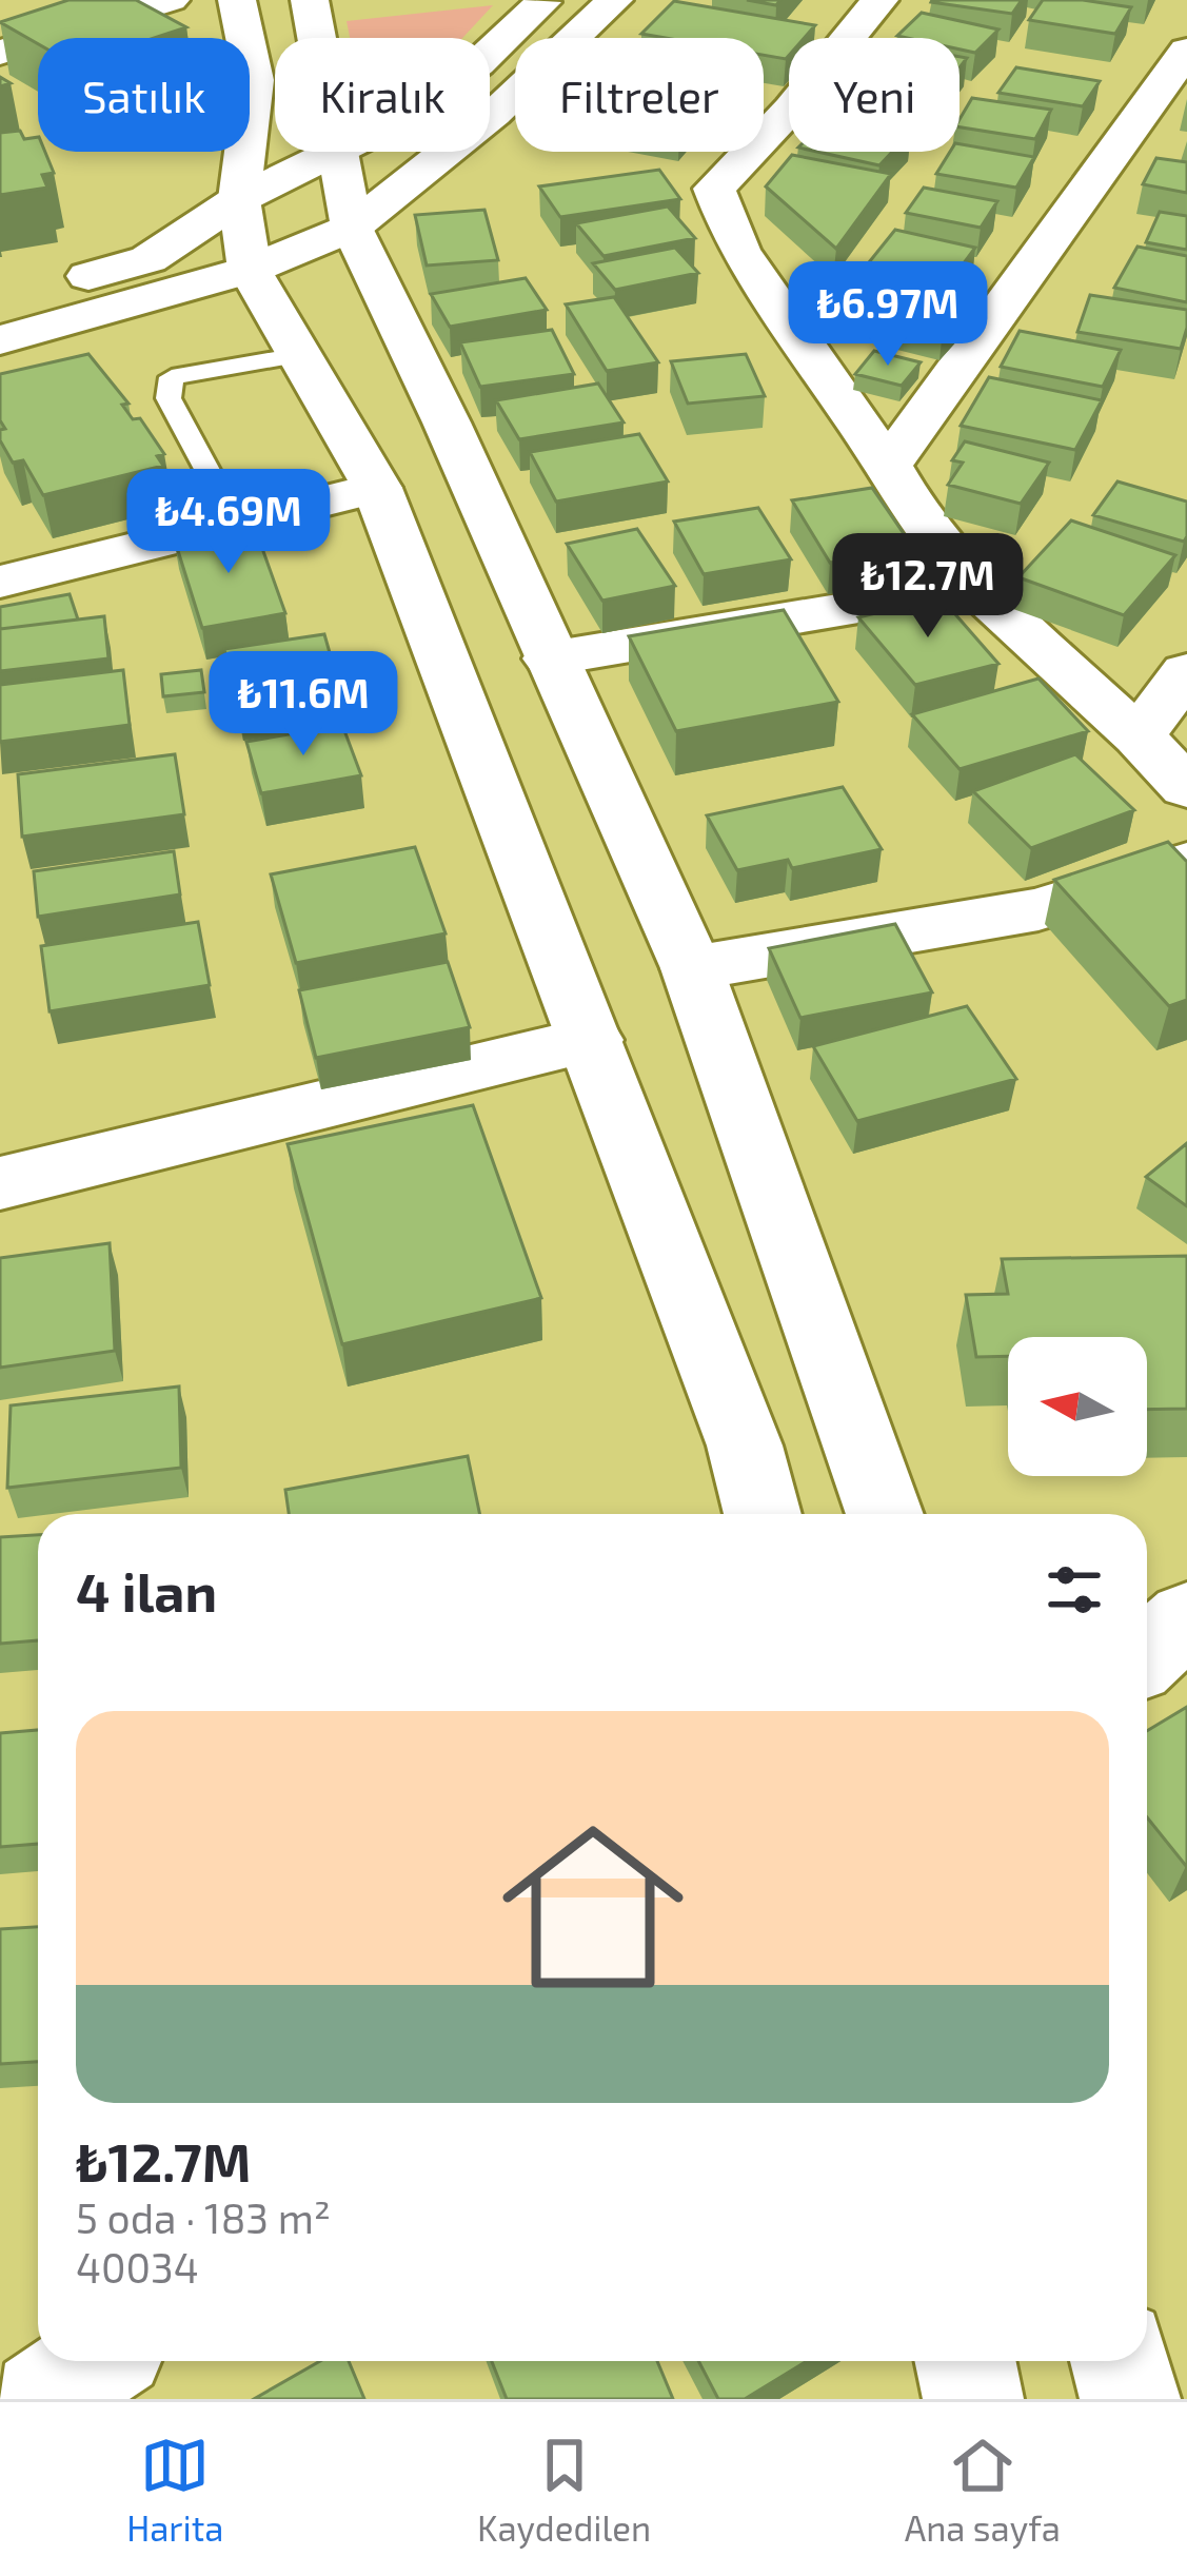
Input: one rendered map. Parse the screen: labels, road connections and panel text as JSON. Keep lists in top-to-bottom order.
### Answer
{
  "north": "left",
  "page": {
    "chip": [
      "Satılık",
      "Kiralık",
      "Filtreler",
      "Yeni"
    ],
    "price": [
      "₺6.97M",
      "₺4.69M",
      "₺12.7M",
      "₺11.6M"
    ],
    "heading": "4 ilan",
    "list": [
      {
        "name": "₺12.7M",
        "note": "5 oda · 183 m² · 40034"
      }
    ],
    "tabs": ["Harita", "Kaydedilen", "Ana sayfa"]
  }
}
